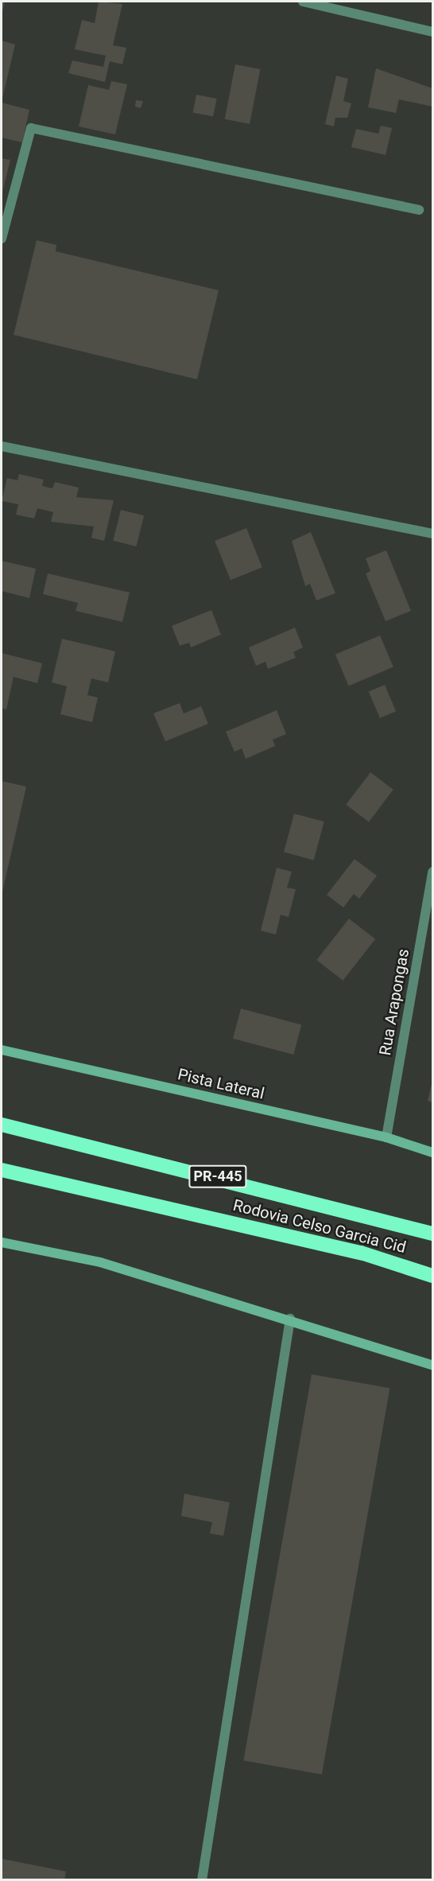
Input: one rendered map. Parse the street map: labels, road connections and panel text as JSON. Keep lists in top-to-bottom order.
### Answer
{
  "streets": {
    "highway": ["PR-445", "Rodovia Celso Garcia Cid"],
    "street": ["Rua Arapongas", "Pista Lateral"]
  },
  "crossings": [
    ["Rua Arapongas", "Pista Lateral"]
  ]
}
